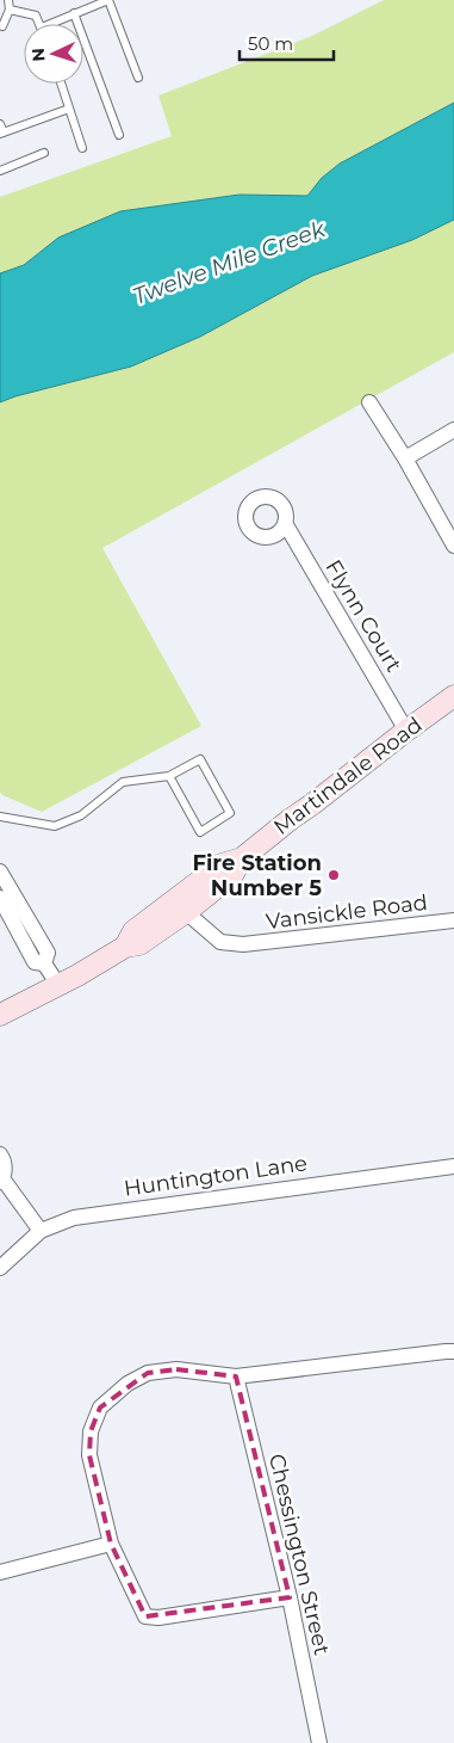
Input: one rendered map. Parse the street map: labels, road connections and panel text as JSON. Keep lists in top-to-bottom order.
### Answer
{
  "streets": {
    "main road": ["Martindale Road"],
    "street": [
      "Flynn Court",
      "Vansickle Road",
      "Huntington Lane",
      "Chessington Street"
    ]
  },
  "crossings": [
    ["Flynn Court", "Martindale Road"],
    ["Martindale Road", "Vansickle Road"]
  ],
  "water": ["Twelve Mile Creek"],
  "places": ["Fire Station Number 5"],
  "scale_bar": "50 m",
  "north": "left"
}
